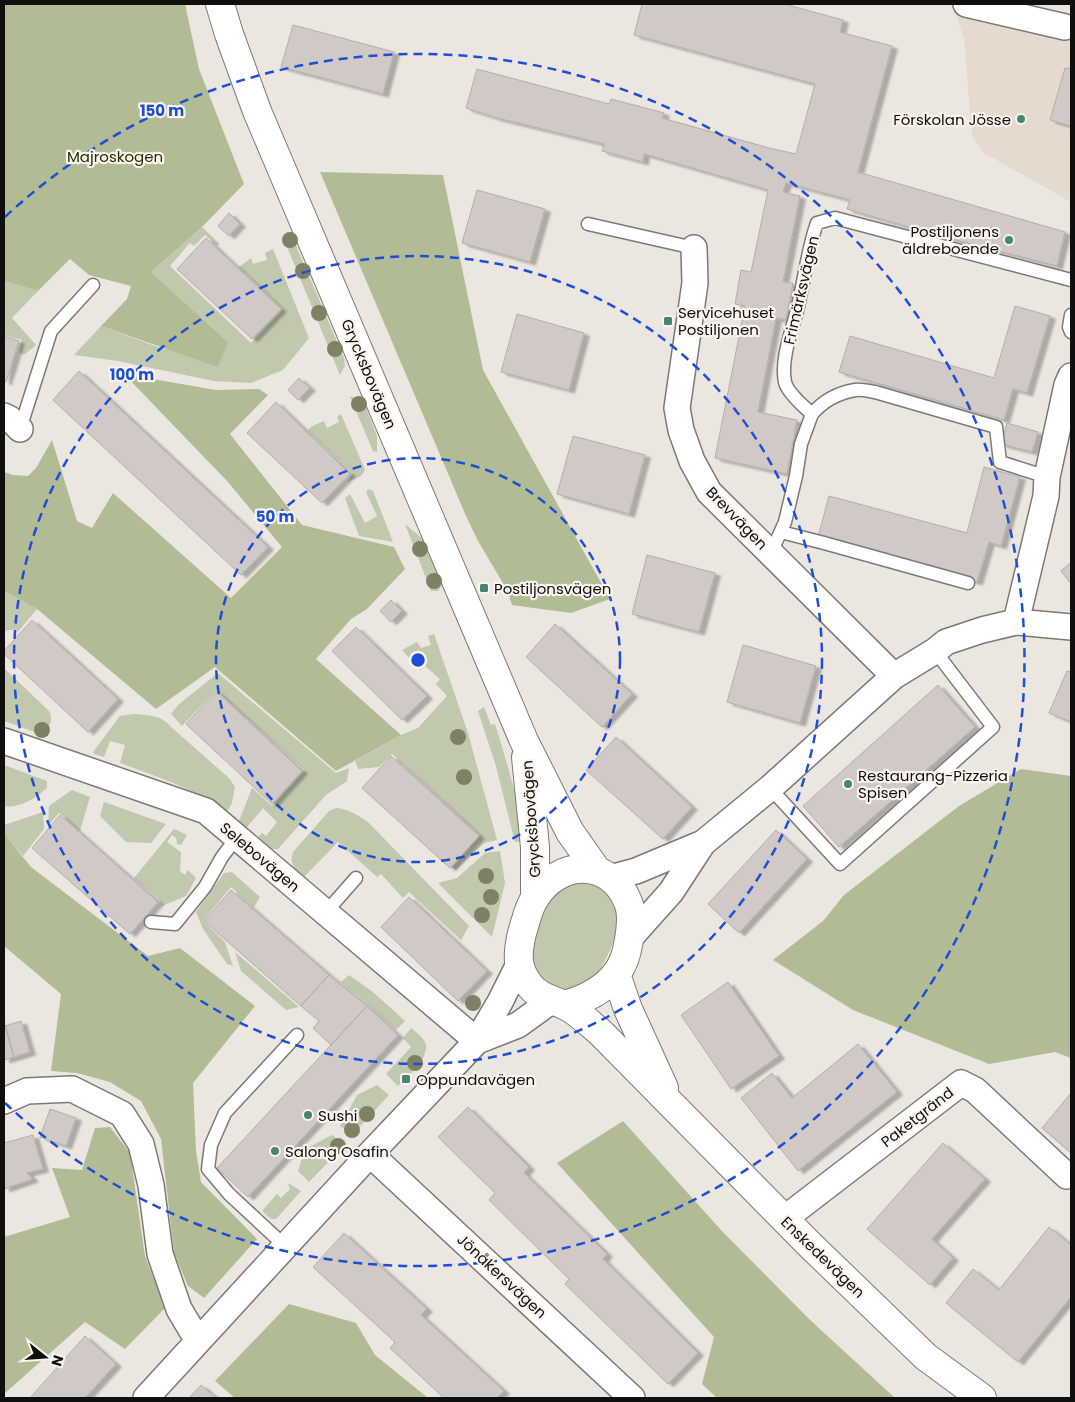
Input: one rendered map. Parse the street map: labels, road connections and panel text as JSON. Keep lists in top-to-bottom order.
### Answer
{
  "streets": {
    "street": [
      "Grycksbovägen",
      "Brevvägen",
      "Selebovägen",
      "Paketgränd",
      "Enskedevägen",
      "Jönåkersvägen"
    ],
    "lane": ["Frimärksvägen"]
  },
  "crossings": [
    ["Frimärksvägen", "Brevvägen"],
    ["Grycksbovägen", "Enskedevägen"],
    ["Paketgränd", "Enskedevägen"]
  ],
  "parks": ["Majroskogen"],
  "places": {
    "other": [
      "Förskolan Jösse",
      "Postiljonens äldreboende",
      "Restaurang-Pizzeria Spisen",
      "Sushi",
      "Salong Osafin"
    ],
    "transit": ["Servicehuset Postiljonen", "Postiljonsvägen", "Oppundavägen"]
  },
  "north": "right",
  "rings": ["150 m", "100 m", "50 m"]
}
